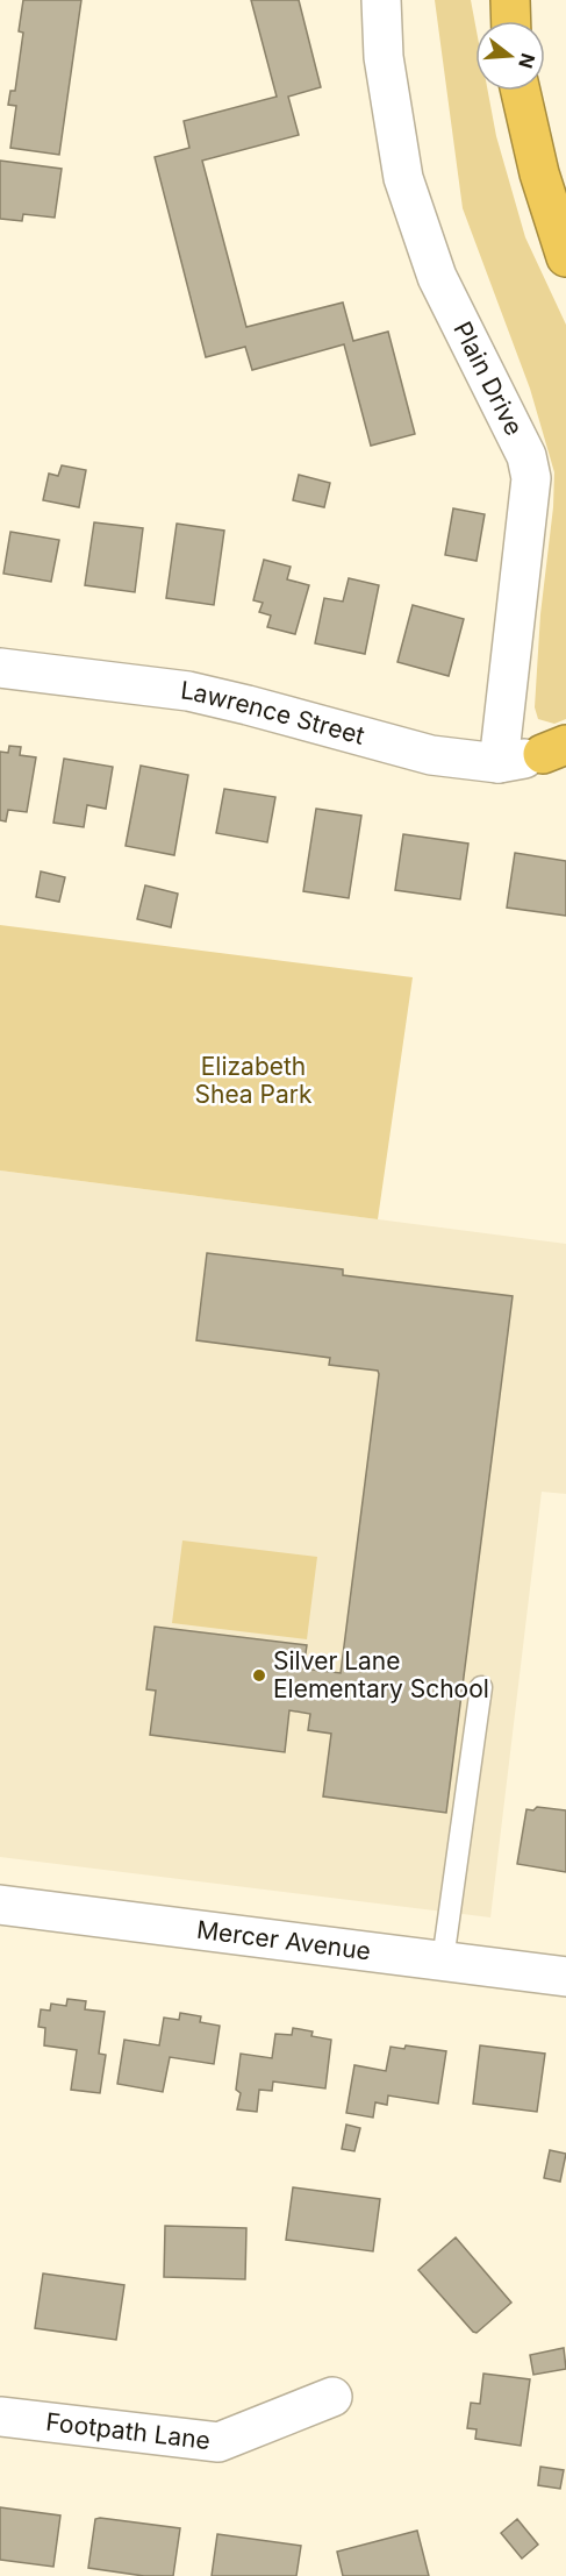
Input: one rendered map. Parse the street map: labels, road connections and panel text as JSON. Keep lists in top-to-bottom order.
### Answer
{
  "streets": {
    "street": [
      "Plain Drive",
      "Lawrence Street",
      "Mercer Avenue",
      "Footpath Lane"
    ]
  },
  "crossings": [
    ["Plain Drive", "Lawrence Street"]
  ],
  "parks": ["Elizabeth Shea Park"],
  "places": ["Silver Lane Elementary School"],
  "north": "right"
}
